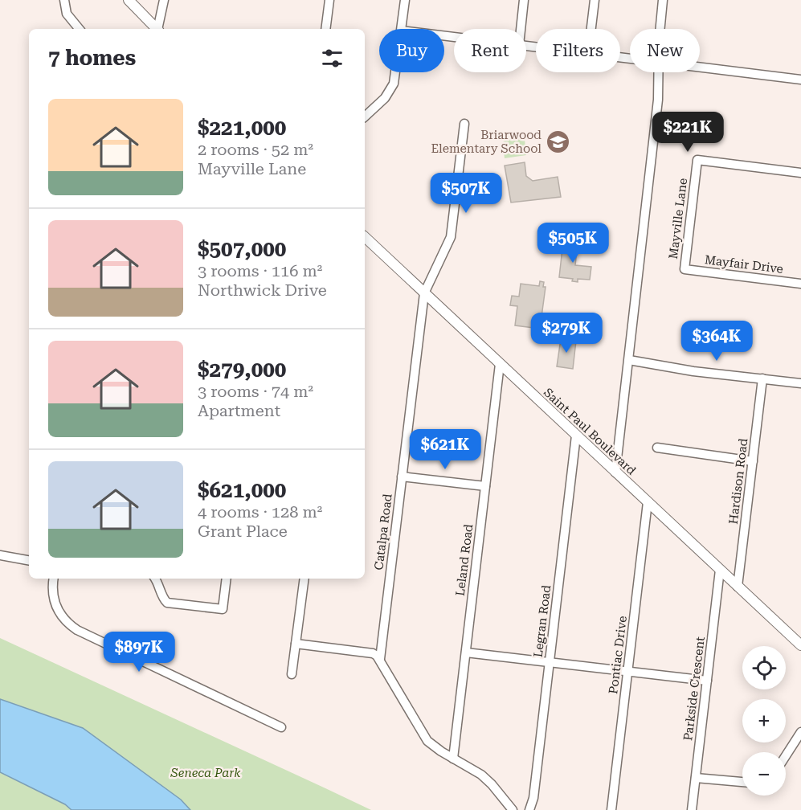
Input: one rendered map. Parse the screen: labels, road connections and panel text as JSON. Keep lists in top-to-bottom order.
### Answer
{
  "streets": {
    "main road": ["Saint Paul Boulevard"],
    "street": [
      "Mayville Lane",
      "Mayfair Drive",
      "Hardison Road",
      "Catalpa Road",
      "Leland Road",
      "Legran Road",
      "Pontiac Drive",
      "Parkside Crescent"
    ]
  },
  "crossings": [
    ["Mayville Lane", "Mayfair Drive"],
    ["Saint Paul Boulevard", "Hardison Road"],
    ["Saint Paul Boulevard", "Catalpa Road"],
    ["Saint Paul Boulevard", "Leland Road"],
    ["Saint Paul Boulevard", "Legran Road"],
    ["Saint Paul Boulevard", "Pontiac Drive"],
    ["Saint Paul Boulevard", "Parkside Crescent"]
  ],
  "parks": ["Seneca Park"],
  "places": {
    "school or university": ["Briarwood Elementary School"]
  },
  "page": {
    "chip": [
      "Buy",
      "Rent",
      "Filters",
      "New"
    ],
    "heading": "7 homes",
    "list": [
      {
        "name": "$221,000",
        "note": "2 rooms · 52 m² · Mayville Lane"
      },
      {
        "name": "$507,000",
        "note": "3 rooms · 116 m² · Northwick Drive"
      },
      {
        "name": "$279,000",
        "note": "3 rooms · 74 m² · Apartment"
      },
      {
        "name": "$621,000",
        "note": "4 rooms · 128 m² · Grant Place"
      }
    ],
    "price": [
      "$221K",
      "$507K",
      "$505K",
      "$279K",
      "$364K",
      "$621K",
      "$897K"
    ],
    "map_buttons": ["+", "−"]
  }
}
